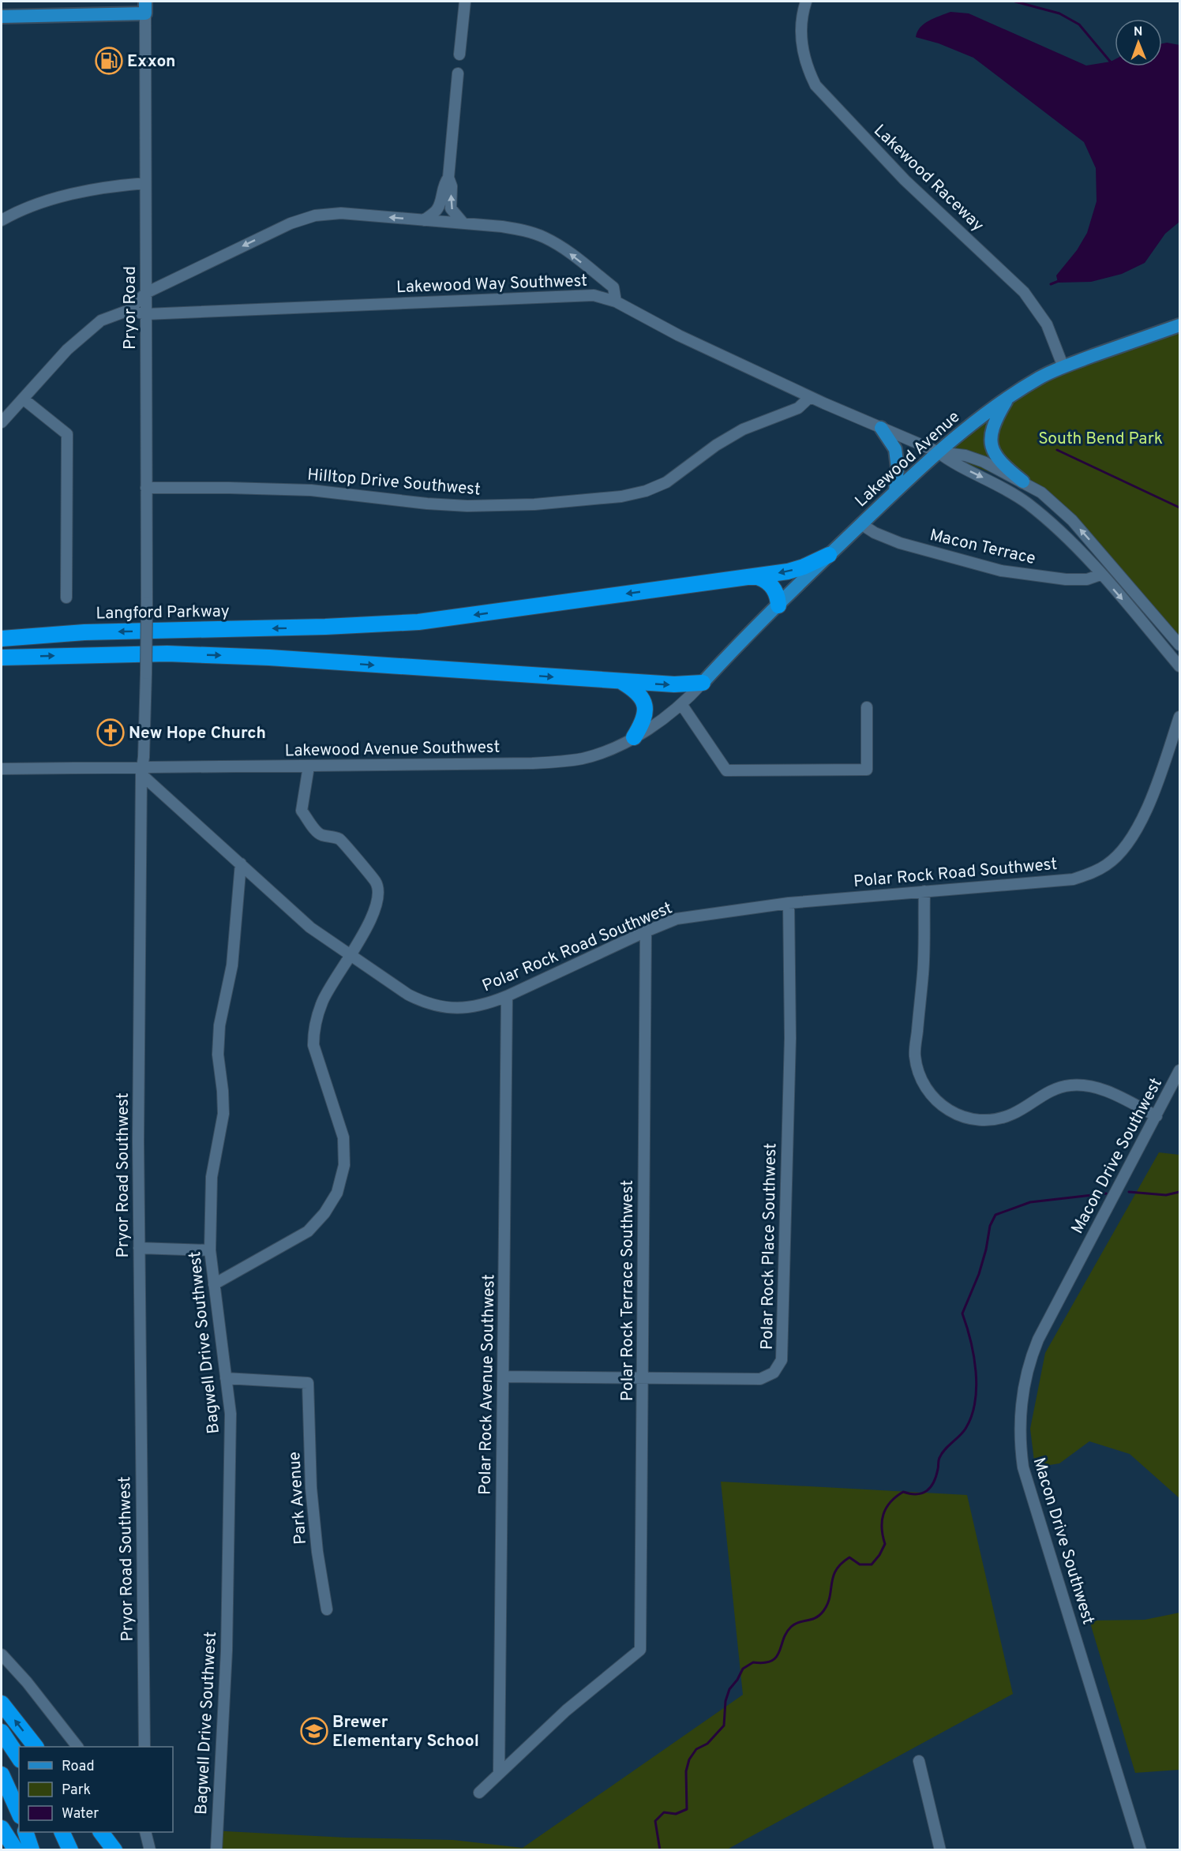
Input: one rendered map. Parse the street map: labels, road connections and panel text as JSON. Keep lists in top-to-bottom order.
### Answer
{
  "streets": {
    "highway": ["Langford Parkway"],
    "main road": ["Lakewood Avenue"],
    "street": [
      "Lakewood Raceway",
      "Lakewood Way Southwest",
      "Pryor Road",
      "Hilltop Drive Southwest",
      "Macon Terrace",
      "Lakewood Avenue Southwest",
      "Polar Rock Road Southwest",
      "Macon Drive Southwest",
      "Pryor Road Southwest",
      "Polar Rock Place Southwest",
      "Polar Rock Terrace Southwest",
      "Bagwell Drive Southwest",
      "Polar Rock Avenue Southwest",
      "Park Avenue"
    ]
  },
  "crossings": [
    ["Lakewood Raceway", "Lakewood Avenue"],
    ["Lakewood Way Southwest", "Pryor Road"],
    ["Lakewood Way Southwest", "Lakewood Avenue"],
    ["Lakewood Way Southwest", "Hilltop Drive Southwest"],
    ["Pryor Road", "Hilltop Drive Southwest"],
    ["Pryor Road", "Pryor Road Southwest"],
    ["Lakewood Avenue", "Macon Terrace"],
    ["Lakewood Avenue", "Langford Parkway"],
    ["Lakewood Avenue", "Lakewood Avenue Southwest"],
    ["Lakewood Avenue Southwest", "Polar Rock Road Southwest"],
    ["Lakewood Avenue Southwest", "Pryor Road Southwest"],
    ["Polar Rock Road Southwest", "Pryor Road Southwest"],
    ["Polar Rock Road Southwest", "Polar Rock Place Southwest"],
    ["Polar Rock Road Southwest", "Polar Rock Terrace Southwest"],
    ["Polar Rock Road Southwest", "Bagwell Drive Southwest"],
    ["Polar Rock Road Southwest", "Polar Rock Avenue Southwest"],
    ["Polar Rock Place Southwest", "Polar Rock Terrace Southwest"],
    ["Polar Rock Place Southwest", "Polar Rock Avenue Southwest"],
    ["Polar Rock Terrace Southwest", "Polar Rock Avenue Southwest"],
    ["Bagwell Drive Southwest", "Park Avenue"]
  ],
  "parks": ["South Bend Park"],
  "places": {
    "fuel station": ["Exxon"],
    "church": ["New Hope Church"],
    "school or university": ["Brewer Elementary School"]
  },
  "legend": ["Road", "Park", "Water"],
  "north": "top"
}
